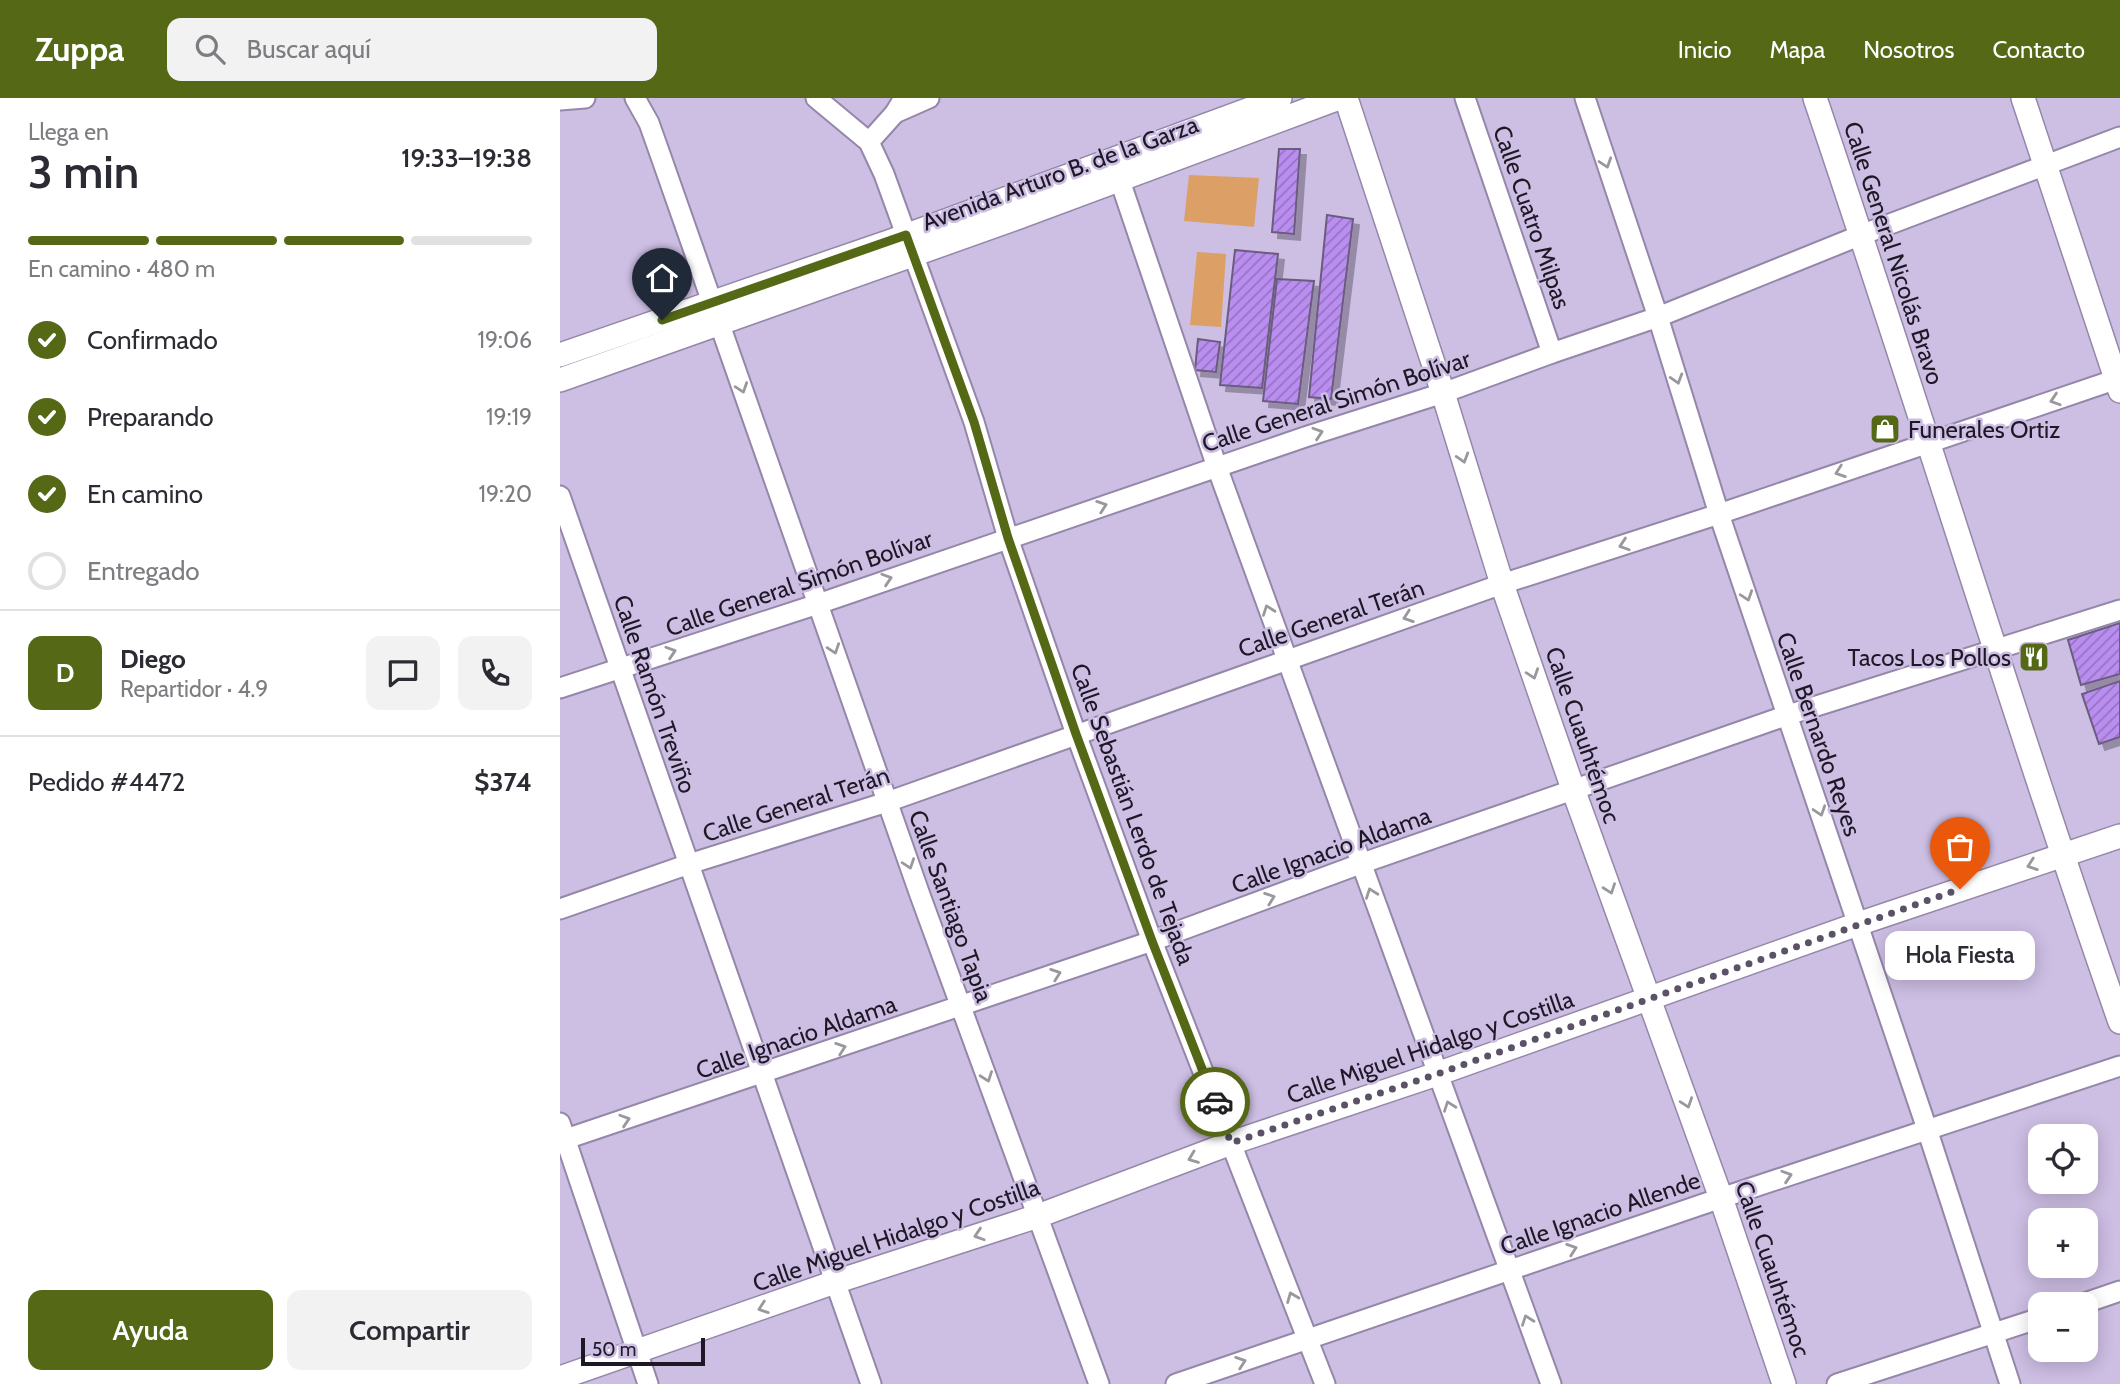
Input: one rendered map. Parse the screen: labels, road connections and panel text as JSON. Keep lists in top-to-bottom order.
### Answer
{
  "streets": {
    "street": [
      "Avenida Arturo B. de la Garza",
      "Calle Cuatro Milpas",
      "Calle General Nicolás Bravo",
      "Calle General Simón Bolívar",
      "Calle General Terán",
      "Calle Ramón Treviño",
      "Calle Bernardo Reyes",
      "Calle Cuauhtémoc",
      "Calle Sebastián Lerdo de Tejada",
      "Calle Ignacio Aldama",
      "Calle Santiago Tapia",
      "Calle Miguel Hidalgo y Costilla",
      "Calle Ignacio Allende"
    ]
  },
  "crossings": [
    ["Avenida Arturo B. de la Garza", "Calle Sebastián Lerdo de Tejada"],
    ["Avenida Arturo B. de la Garza", "Calle Santiago Tapia"],
    ["Calle Cuatro Milpas", "Calle General Simón Bolívar"],
    ["Calle General Nicolás Bravo", "Calle General Simón Bolívar"],
    ["Calle General Nicolás Bravo", "Calle General Terán"],
    ["Calle General Nicolás Bravo", "Calle Ignacio Aldama"],
    ["Calle General Nicolás Bravo", "Calle Miguel Hidalgo y Costilla"],
    ["Calle General Simón Bolívar", "Calle Ramón Treviño"],
    ["Calle General Simón Bolívar", "Calle Bernardo Reyes"],
    ["Calle General Simón Bolívar", "Calle Cuauhtémoc"],
    ["Calle General Simón Bolívar", "Calle Sebastián Lerdo de Tejada"],
    ["Calle General Simón Bolívar", "Calle Santiago Tapia"],
    ["Calle General Terán", "Calle Ramón Treviño"],
    ["Calle General Terán", "Calle Bernardo Reyes"],
    ["Calle General Terán", "Calle Cuauhtémoc"],
    ["Calle General Terán", "Calle Sebastián Lerdo de Tejada"],
    ["Calle General Terán", "Calle Santiago Tapia"],
    ["Calle Ramón Treviño", "Calle Ignacio Aldama"],
    ["Calle Ramón Treviño", "Calle Miguel Hidalgo y Costilla"],
    ["Calle Bernardo Reyes", "Calle Ignacio Aldama"],
    ["Calle Bernardo Reyes", "Calle Miguel Hidalgo y Costilla"],
    ["Calle Bernardo Reyes", "Calle Ignacio Allende"],
    ["Calle Cuauhtémoc", "Calle Ignacio Aldama"],
    ["Calle Cuauhtémoc", "Calle Miguel Hidalgo y Costilla"],
    ["Calle Cuauhtémoc", "Calle Ignacio Allende"],
    ["Calle Sebastián Lerdo de Tejada", "Calle Ignacio Aldama"],
    ["Calle Sebastián Lerdo de Tejada", "Calle Miguel Hidalgo y Costilla"],
    ["Calle Sebastián Lerdo de Tejada", "Calle Ignacio Allende"],
    ["Calle Ignacio Aldama", "Calle Santiago Tapia"],
    ["Calle Santiago Tapia", "Calle Miguel Hidalgo y Costilla"]
  ],
  "one_way": [
    "Calle General Simón Bolívar",
    "Calle General Terán",
    "Calle Bernardo Reyes",
    "Calle Cuauhtémoc",
    "Calle Ignacio Aldama",
    "Calle Santiago Tapia",
    "Calle Miguel Hidalgo y Costilla",
    "Calle Ignacio Allende"
  ],
  "places": {
    "shop": ["Funerales Ortiz"],
    "restaurant": ["Tacos Los Pollos"],
    "other": ["Hola Fiesta"]
  },
  "scale_bar": "50 m",
  "page": {
    "header": "Zuppa",
    "search": "Buscar aquí",
    "nav": [
      "Inicio",
      "Mapa",
      "Nosotros",
      "Contacto"
    ],
    "heading": ["3 min", "Llega en", "19:33–19:38"],
    "panel": [
      "Diego",
      "Repartidor · 4.9",
      "Pedido #4472",
      "$374"
    ],
    "bar": "En camino · 480 m",
    "list": [
      ["Confirmado", "19:06"],
      ["Preparando", "19:19"],
      ["En camino", "19:20"],
      "Entregado"
    ],
    "round": "D",
    "bubble": "Hola Fiesta",
    "map_buttons": ["+", "−"],
    "buttons": ["Ayuda", "Compartir"],
    "scale": "50 m"
  }
}
